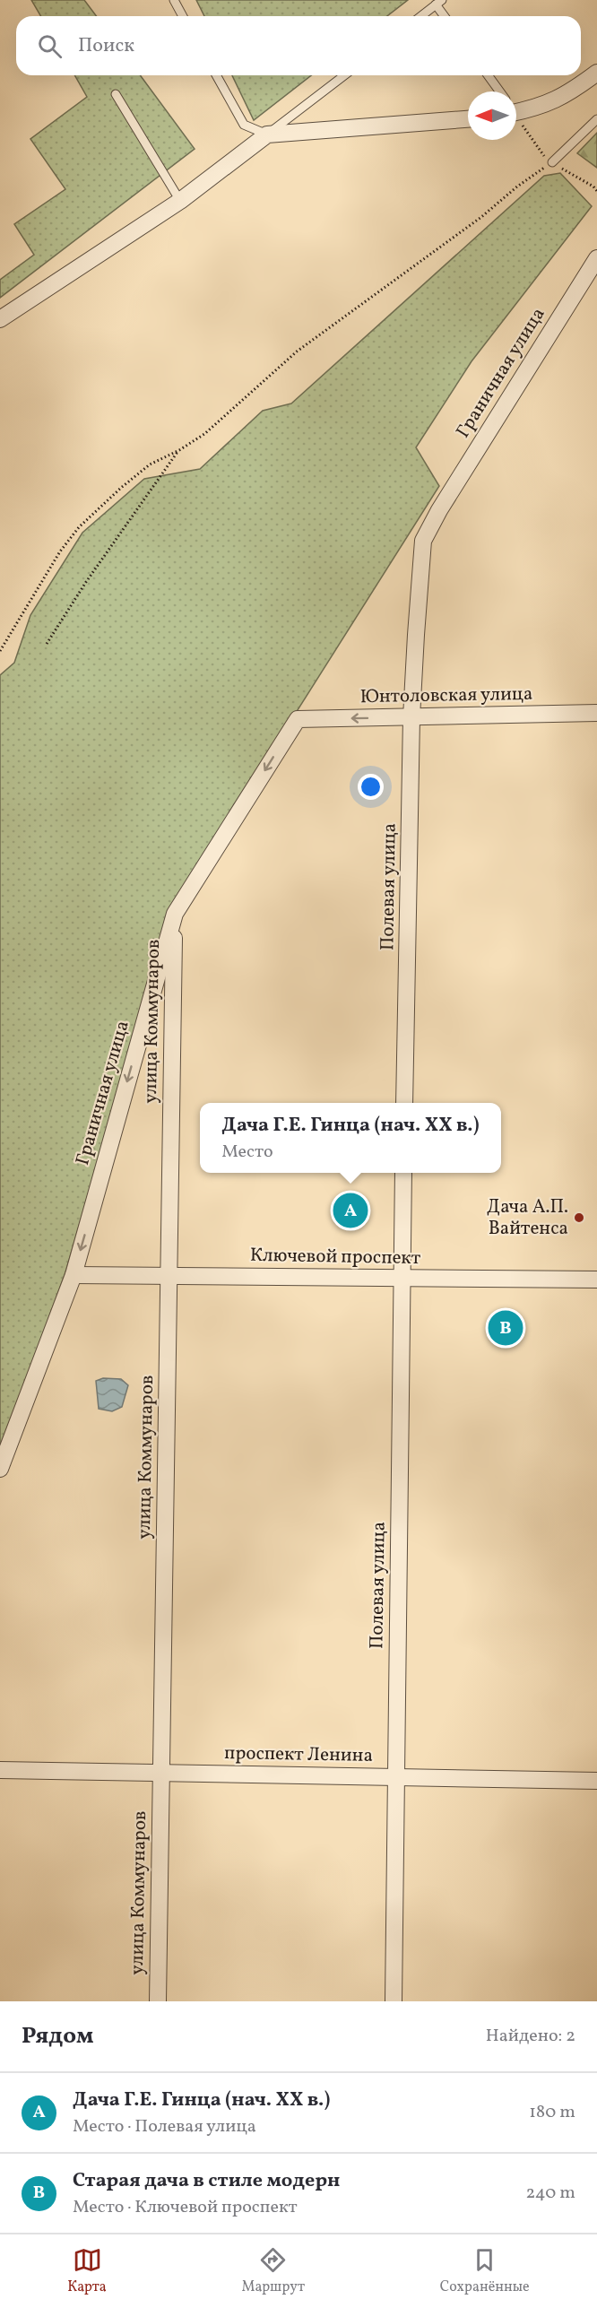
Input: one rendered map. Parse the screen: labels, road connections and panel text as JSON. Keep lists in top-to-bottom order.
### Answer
{
  "streets": {
    "street": [
      "Граничная улица",
      "Юнтоловская улица",
      "Полевая улица",
      "улица Коммунаров",
      "Ключевой проспект",
      "проспект Ленина"
    ]
  },
  "crossings": [
    ["Граничная улица", "Юнтоловская улица"],
    ["Граничная улица", "Полевая улица"],
    ["Граничная улица", "улица Коммунаров"],
    ["Граничная улица", "Ключевой проспект"],
    ["Юнтоловская улица", "Полевая улица"],
    ["Полевая улица", "Ключевой проспект"],
    ["Полевая улица", "проспект Ленина"],
    ["улица Коммунаров", "Ключевой проспект"],
    ["улица Коммунаров", "проспект Ленина"]
  ],
  "one_way": ["Граничная улица", "Юнтоловская улица"],
  "places": ["Дача А.П. Вайтенса"],
  "north": "left",
  "page": {
    "search": "Поиск",
    "popup": ["Дача Г.Е. Гинца (нач. XX в.)", "Место"],
    "pins": ["A", "B"],
    "heading": ["Рядом", "Найдено: 2"],
    "list": [
      {
        "mark": "A",
        "name": "Дача Г.Е. Гинца (нач. XX в.)",
        "note": "Место · Полевая улица",
        "value": "180 m"
      },
      {
        "mark": "B",
        "name": "Старая дача в стиле модерн",
        "note": "Место · Ключевой проспект",
        "value": "240 m"
      }
    ],
    "nav": ["Карта", "Маршрут", "Сохранённые"]
  }
}
